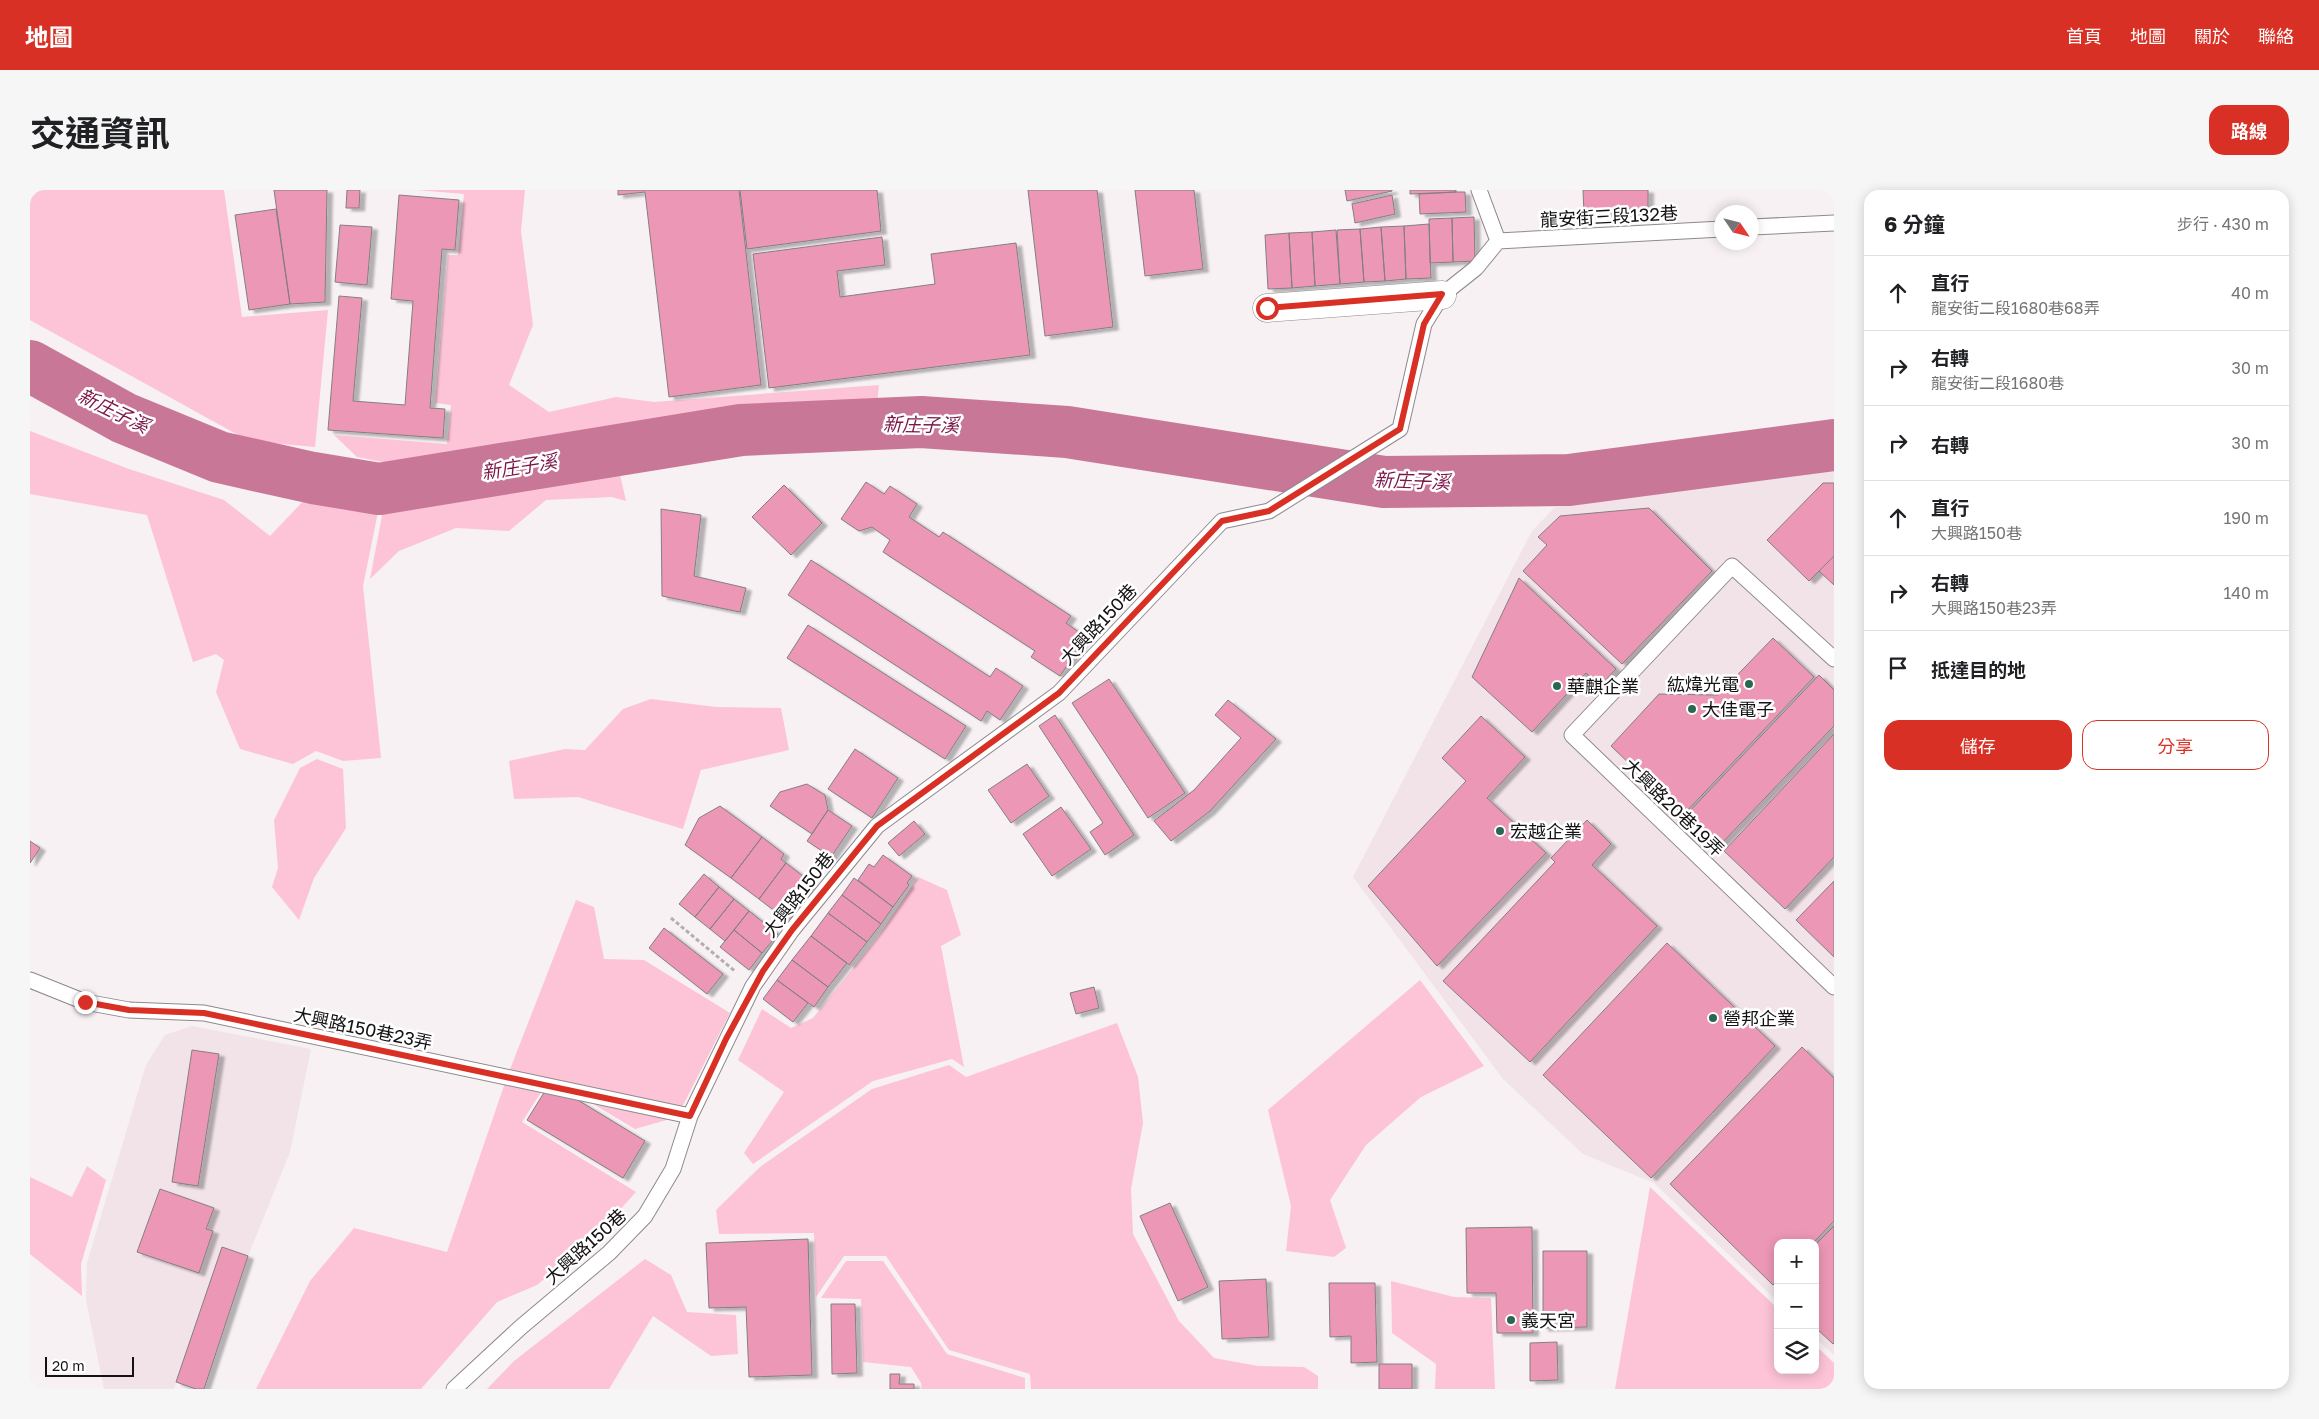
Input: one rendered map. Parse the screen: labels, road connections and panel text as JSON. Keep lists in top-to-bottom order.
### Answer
{
  "streets": {
    "lane": [
      "龍安街三段132巷",
      "大興路150巷",
      "大興路20巷19弄",
      "大興路150巷23弄"
    ]
  },
  "crossings": [
    ["大興路150巷", "大興路150巷23弄"]
  ],
  "water": ["新庄子溪"],
  "places": [
    "紘煒光電",
    "華麒企業",
    "大佳電子",
    "宏越企業",
    "營邦企業",
    "義天宮"
  ],
  "scale_bar": "20 m",
  "north": "bottom right",
  "page": {
    "header": "地圖",
    "nav": [
      "首頁",
      "地圖",
      "關於",
      "聯絡"
    ],
    "title": "交通資訊",
    "buttons": [
      "路線",
      ["儲存", "分享"]
    ],
    "heading": ["6 分鐘", "步行 · 430 m"],
    "list": [
      ["直行", "龍安街二段1680巷68弄", "40 m"],
      ["右轉", "龍安街二段1680巷", "30 m"],
      ["右轉", "30 m"],
      ["直行", "大興路150巷", "190 m"],
      ["右轉", "大興路150巷23弄", "140 m"],
      "抵達目的地"
    ],
    "map_buttons": ["+", "−"],
    "scale": "20 m"
  }
}
